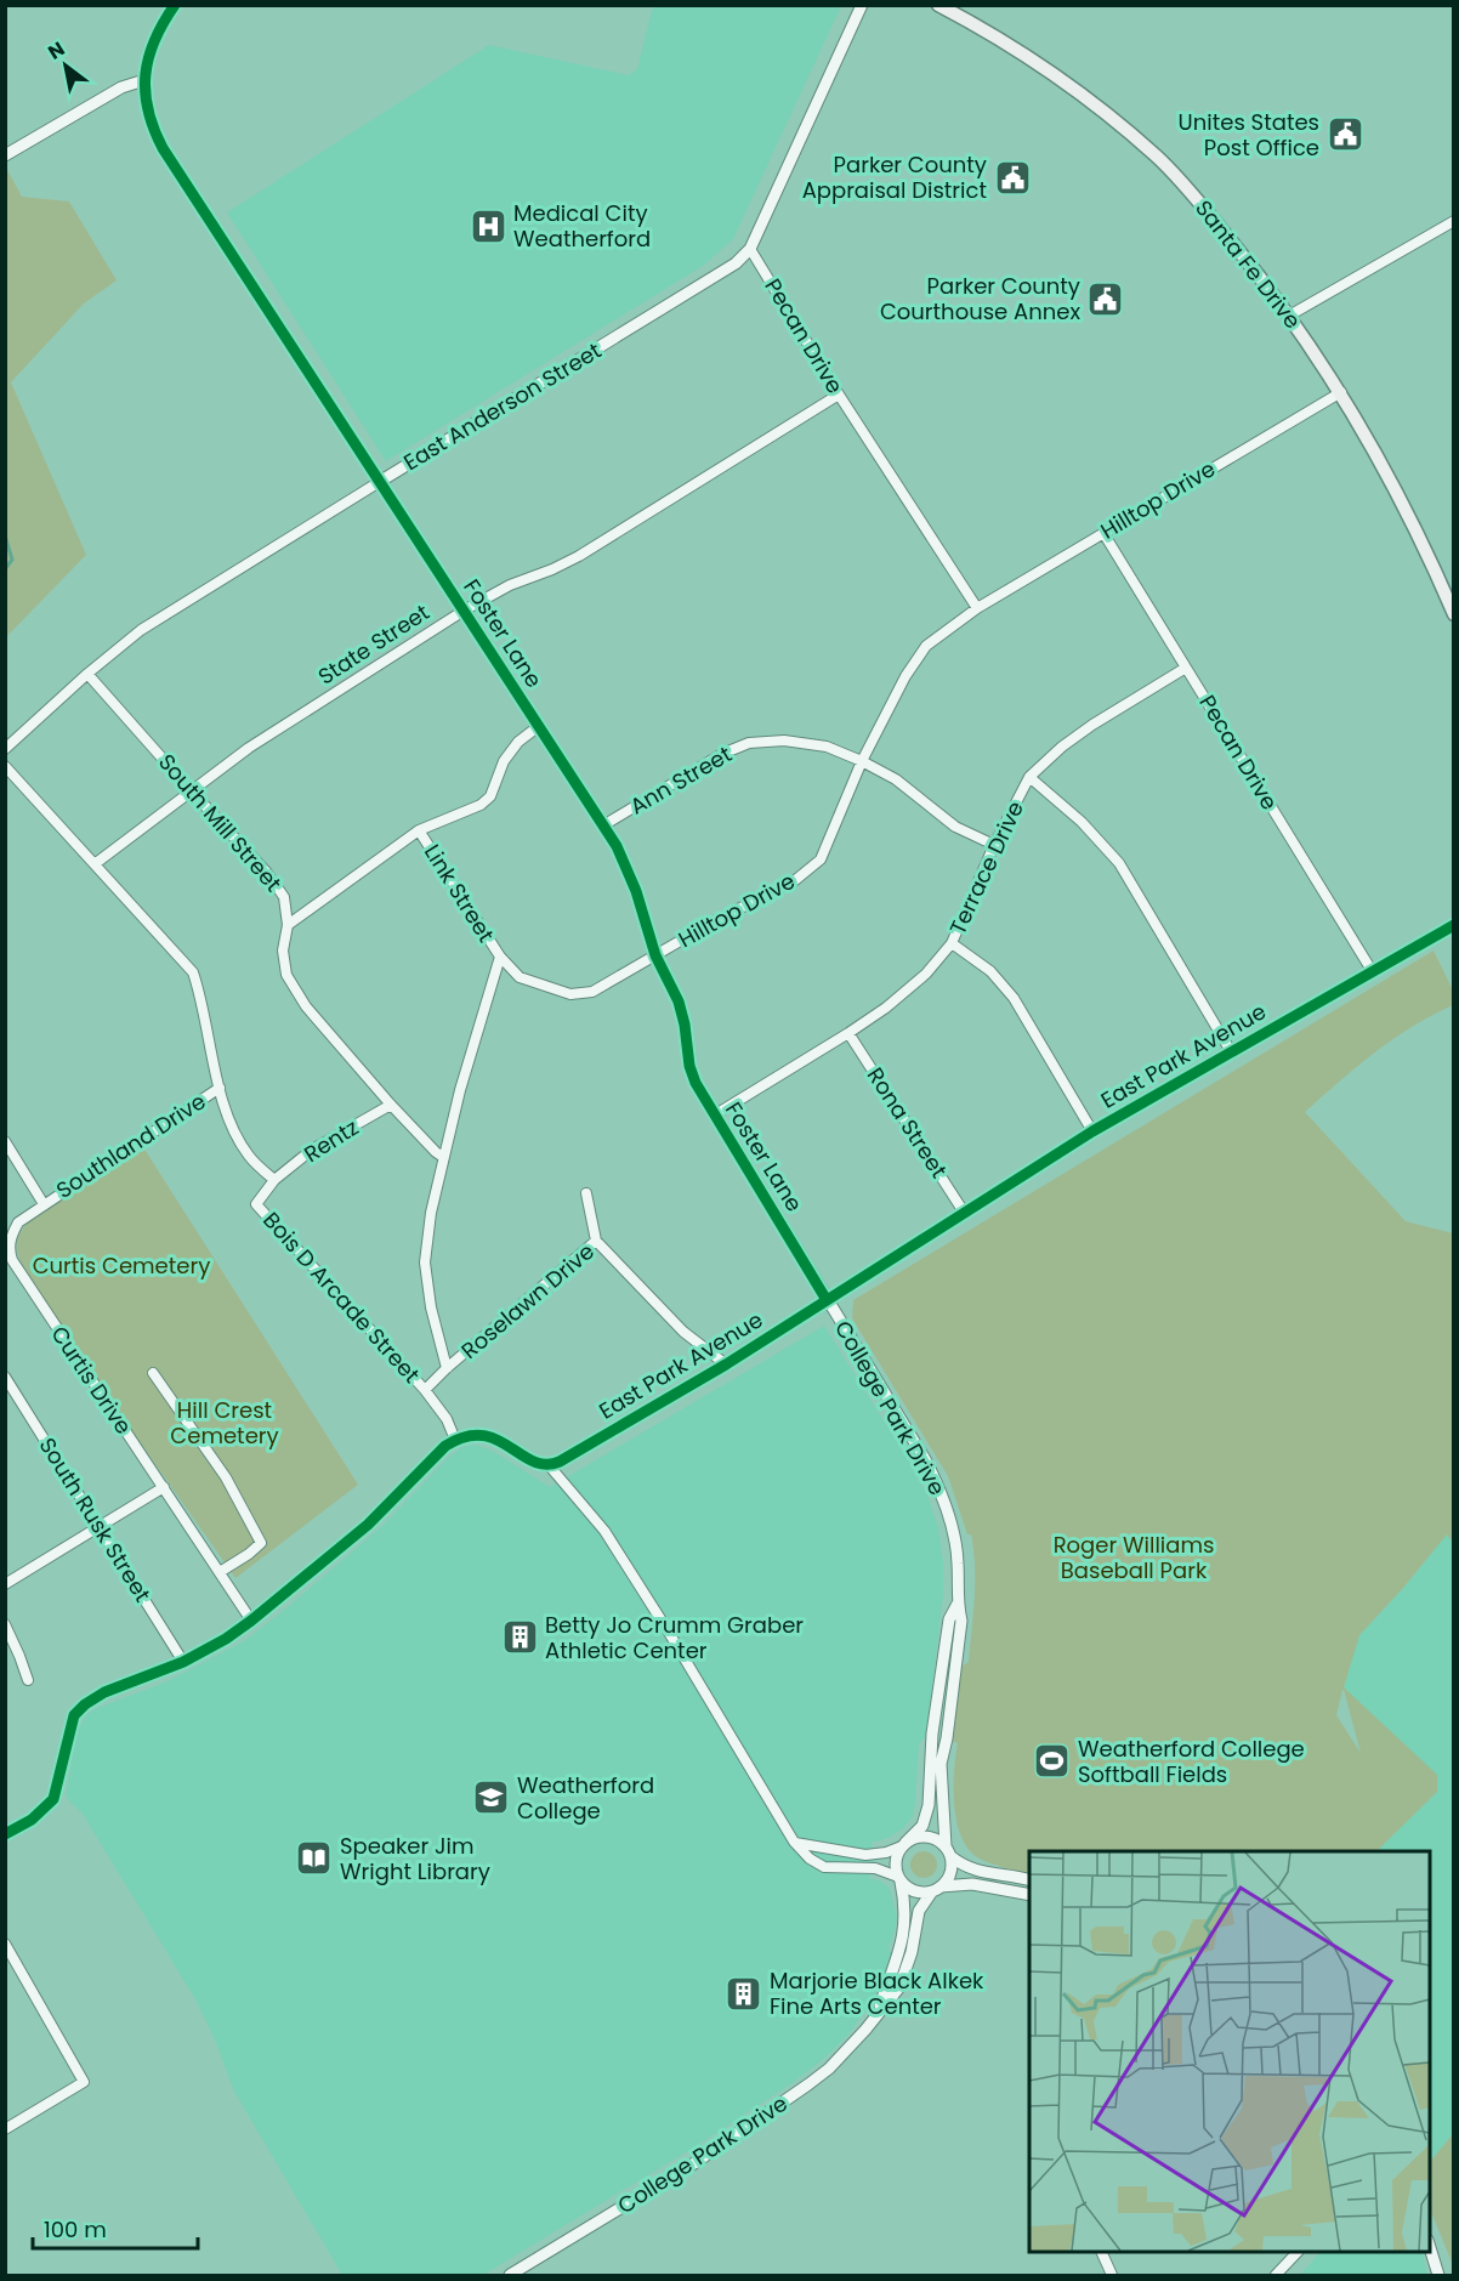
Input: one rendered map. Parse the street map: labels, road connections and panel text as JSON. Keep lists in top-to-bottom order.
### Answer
{
  "streets": {
    "main road": ["Santa Fe Drive"],
    "street": [
      "Pecan Drive",
      "East Anderson Street",
      "Hilltop Drive",
      "Foster Lane",
      "State Street",
      "Ann Street",
      "South Mill Street",
      "Terrace Drive",
      "Link Street",
      "East Park Avenue",
      "Rona Street",
      "Rentz",
      "Southland Drive",
      "Bois D Arcade Street",
      "Roselawn Drive",
      "Curtis Drive",
      "College Park Drive",
      "South Rusk Street"
    ]
  },
  "crossings": [
    ["Santa Fe Drive", "Hilltop Drive"],
    ["Pecan Drive", "East Anderson Street"],
    ["Pecan Drive", "Hilltop Drive"],
    ["Pecan Drive", "State Street"],
    ["Pecan Drive", "Terrace Drive"],
    ["Pecan Drive", "East Park Avenue"],
    ["East Anderson Street", "Foster Lane"],
    ["East Anderson Street", "South Mill Street"],
    ["Hilltop Drive", "Foster Lane"],
    ["Hilltop Drive", "Ann Street"],
    ["Hilltop Drive", "Link Street"],
    ["Foster Lane", "State Street"],
    ["Foster Lane", "Ann Street"],
    ["Foster Lane", "Terrace Drive"],
    ["Foster Lane", "East Park Avenue"],
    ["Foster Lane", "College Park Drive"],
    ["State Street", "South Mill Street"],
    ["State Street", "Bois D Arcade Street"],
    ["Ann Street", "Terrace Drive"],
    ["South Mill Street", "Rentz"],
    ["Terrace Drive", "Rona Street"],
    ["East Park Avenue", "Rona Street"],
    ["East Park Avenue", "Roselawn Drive"],
    ["East Park Avenue", "College Park Drive"],
    ["Rentz", "Bois D Arcade Street"],
    ["Southland Drive", "Bois D Arcade Street"],
    ["Southland Drive", "Curtis Drive"],
    ["Bois D Arcade Street", "Roselawn Drive"]
  ],
  "parks": ["Curtis Cemetery", "Hill Crest Cemetery", "Roger Williams Baseball Park"],
  "places": {
    "public building": ["Unites States Post Office", "Parker County Appraisal District", "Parker County Courthouse Annex"],
    "hospital": ["Medical City Weatherford"],
    "building": ["Betty Jo Crumm Graber Athletic Center", "Marjorie Black Alkek Fine Arts Center"],
    "sports": ["Weatherford College Softball Fields"],
    "school or university": ["Weatherford College"],
    "library": ["Speaker Jim Wright Library"]
  },
  "scale_bar": "100 m",
  "north": "top left"
}
